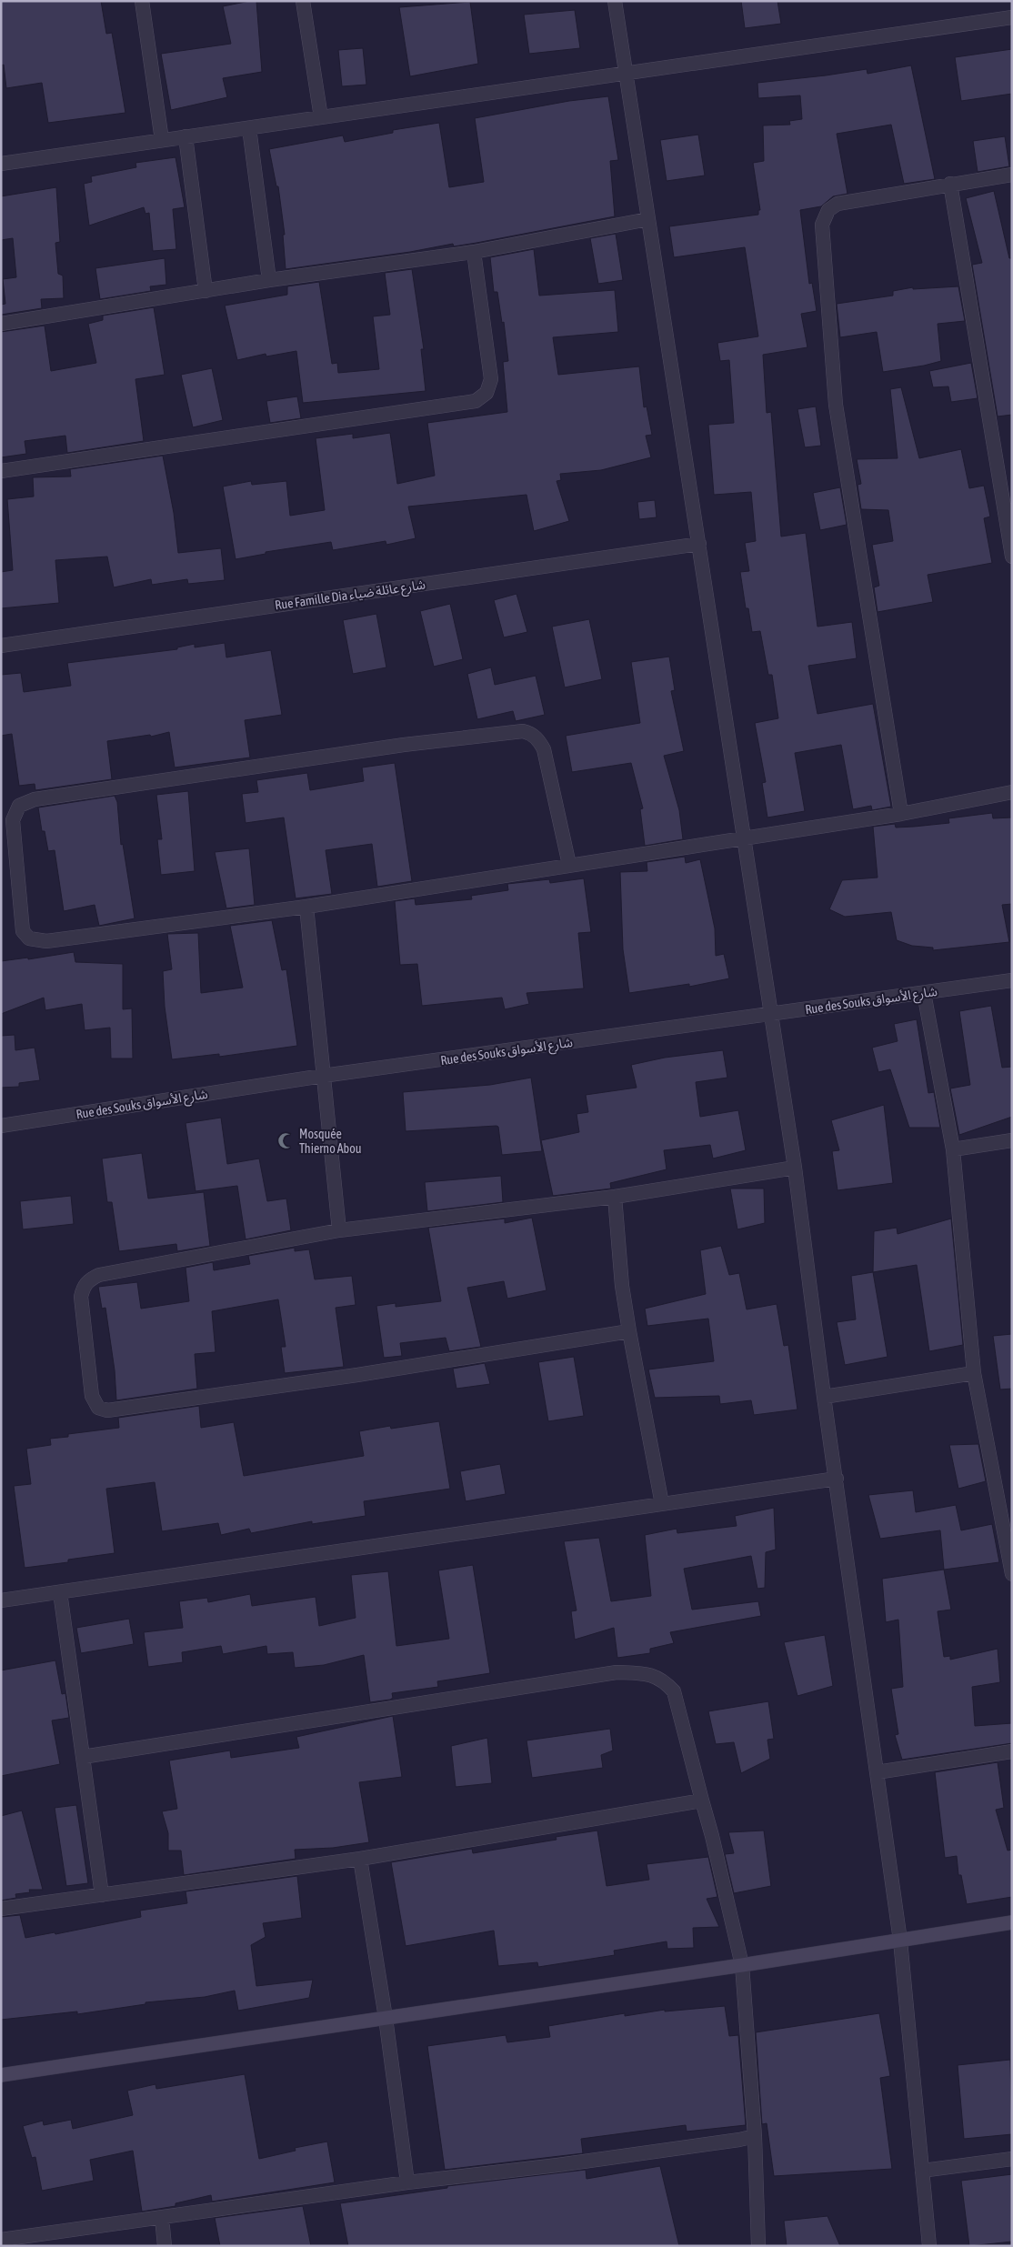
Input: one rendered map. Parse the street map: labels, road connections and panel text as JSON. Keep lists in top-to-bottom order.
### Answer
{
  "streets": {
    "street": ["Rue Famille Dia شارع عائلة ضياء", "Rue des Souks شارع الأسواق"]
  },
  "places": {
    "mosque": ["Mosquée Thierno Abou"]
  }
}
